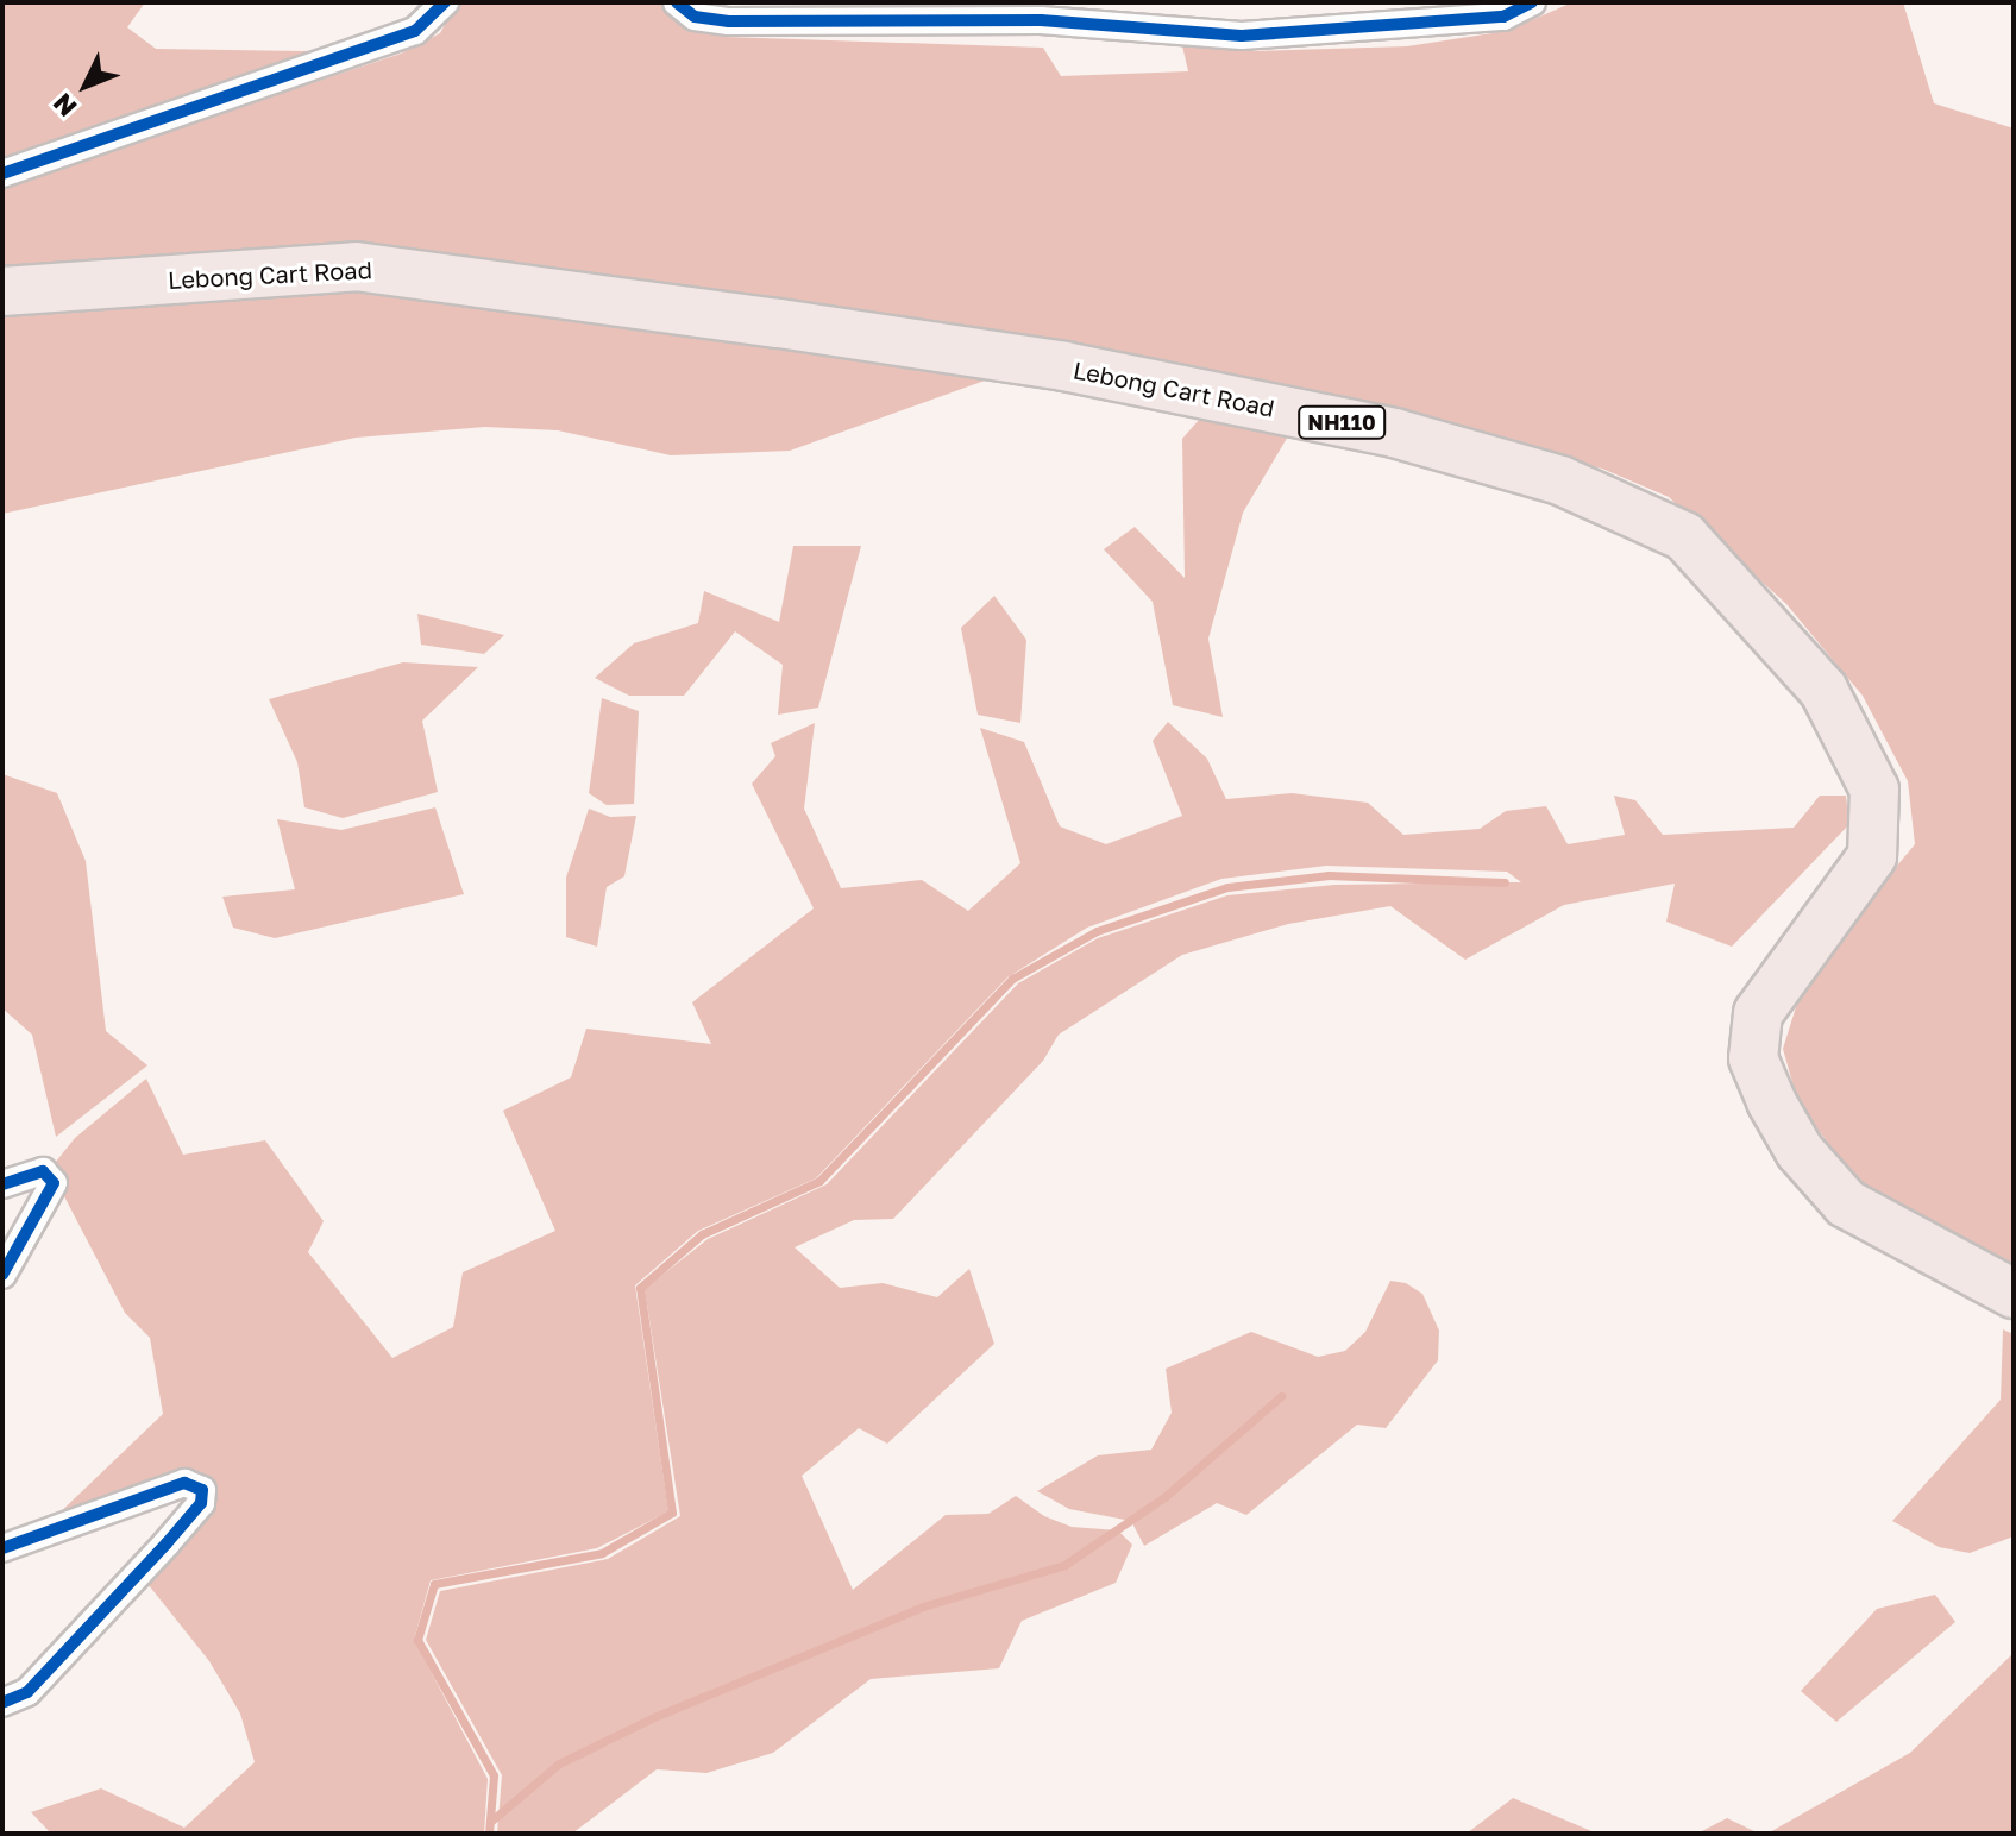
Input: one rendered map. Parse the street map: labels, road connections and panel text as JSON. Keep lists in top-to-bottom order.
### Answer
{
  "streets": {
    "highway": ["Lebong Cart Road", "NH110"]
  },
  "north": "bottom left"
}
